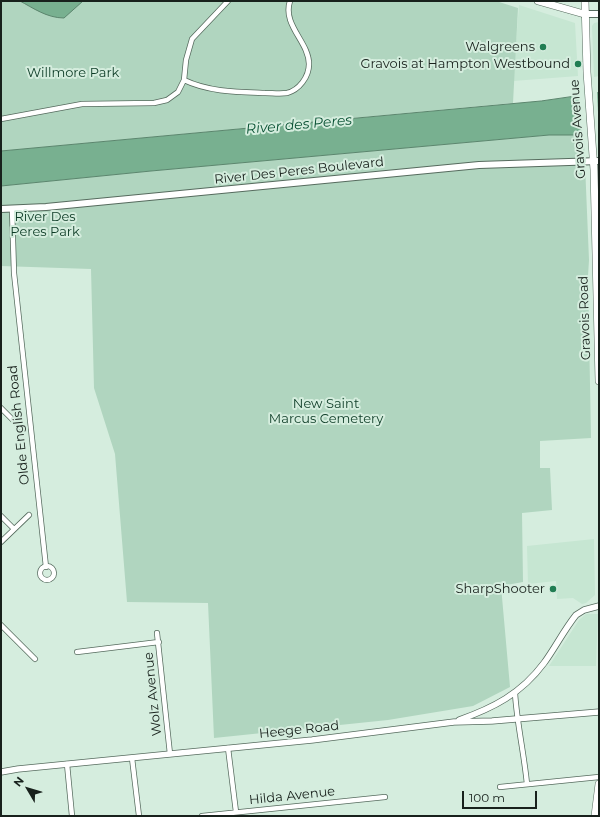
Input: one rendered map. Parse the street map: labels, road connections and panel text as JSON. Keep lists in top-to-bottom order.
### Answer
{
  "streets": {
    "main road": ["Gravois Avenue", "River Des Peres Boulevard", "Gravois Road"],
    "street": [
      "Olde English Road",
      "Wolz Avenue",
      "Heege Road",
      "Hilda Avenue"
    ]
  },
  "crossings": [
    ["Gravois Avenue", "River Des Peres Boulevard"],
    ["Gravois Avenue", "Gravois Road"],
    ["River Des Peres Boulevard", "Olde English Road"],
    ["Wolz Avenue", "Heege Road"]
  ],
  "water": ["River des Peres"],
  "parks": ["Willmore Park", "River Des Peres Park", "New Saint Marcus Cemetery"],
  "places": ["Walgreens", "Gravois at Hampton Westbound", "SharpShooter"],
  "scale_bar": "100 m",
  "north": "top left"
}
